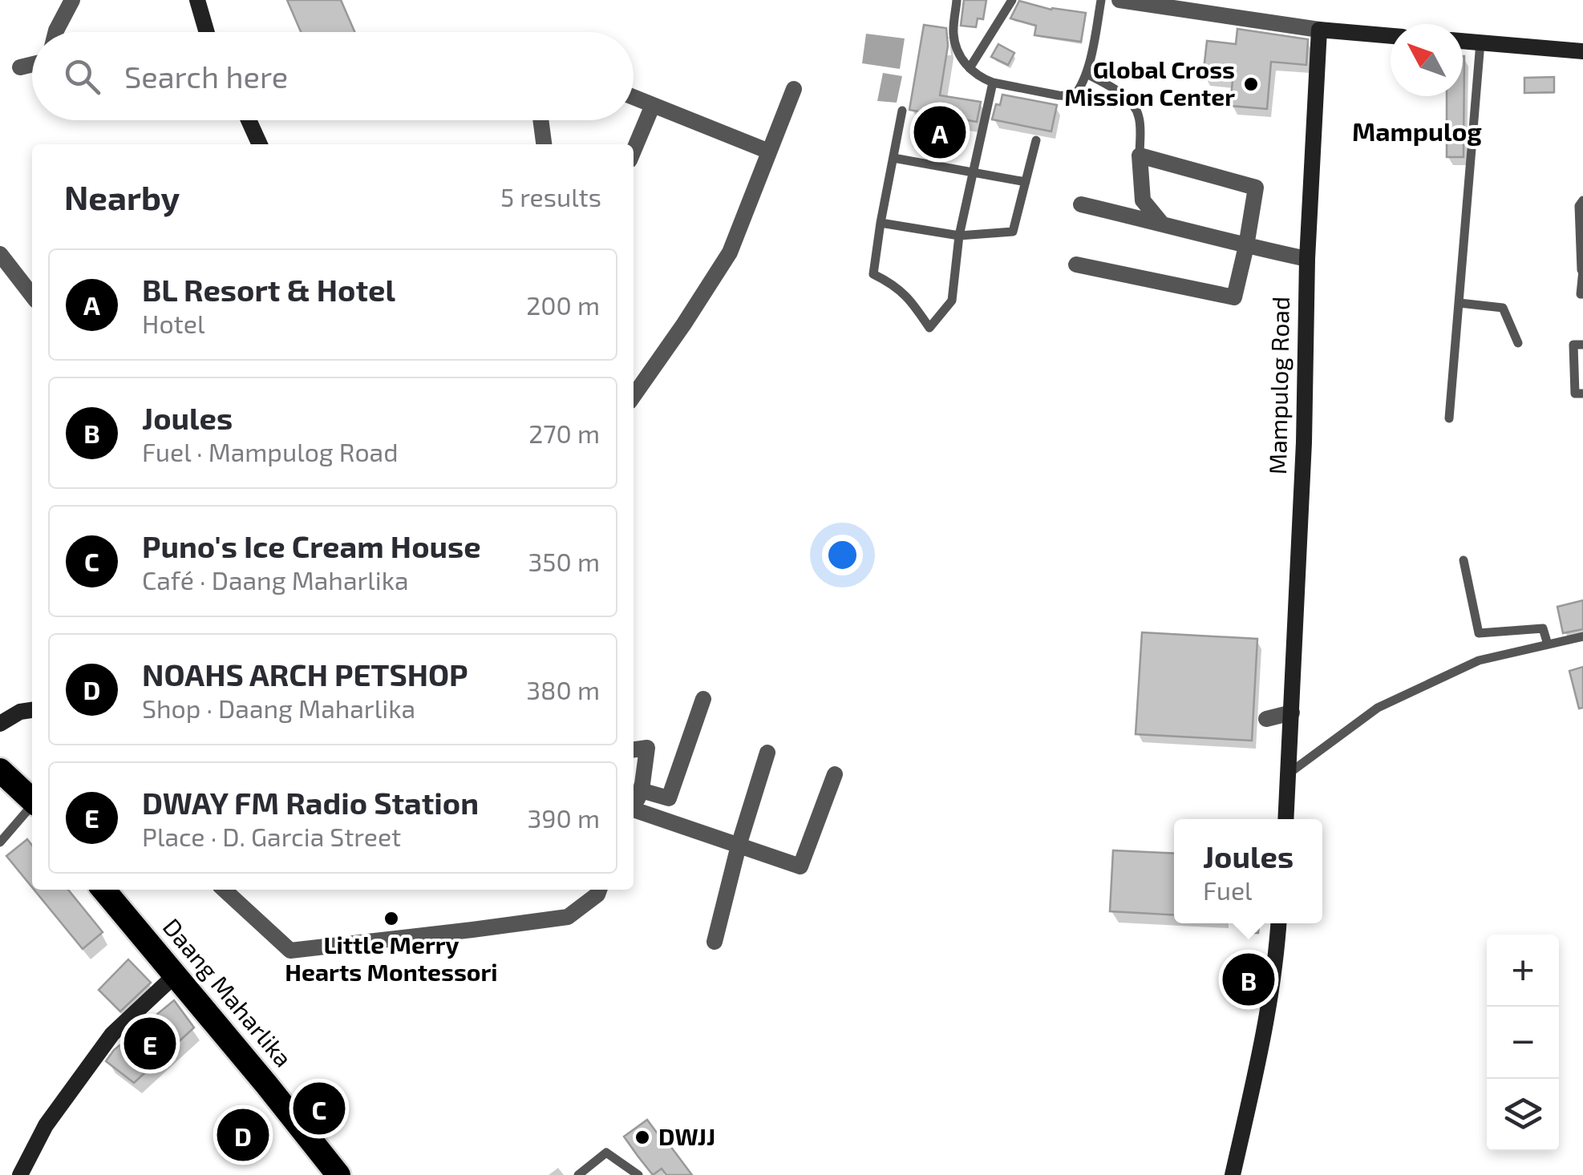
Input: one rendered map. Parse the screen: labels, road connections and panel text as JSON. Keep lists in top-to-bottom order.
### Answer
{
  "streets": {
    "highway": ["Daang Maharlika"],
    "street": ["Mampulog Road"]
  },
  "districts": ["Mampulog"],
  "places": ["Global Cross Mission Center", "Little Merry Hearts Montessori", "DWJJ"],
  "north": "top left",
  "page": {
    "search": "Search here",
    "pins": [
      "A",
      "B",
      "E",
      "C",
      "D"
    ],
    "heading": ["Nearby", "5 results"],
    "list": [
      {
        "mark": "A",
        "name": "BL Resort & Hotel",
        "note": "Hotel",
        "value": "200 m"
      },
      {
        "mark": "B",
        "name": "Joules",
        "note": "Fuel · Mampulog Road",
        "value": "270 m"
      },
      {
        "mark": "C",
        "name": "Puno's Ice Cream House",
        "note": "Café · Daang Maharlika",
        "value": "350 m"
      },
      {
        "mark": "D",
        "name": "NOAHS ARCH PETSHOP",
        "note": "Shop · Daang Maharlika",
        "value": "380 m"
      },
      {
        "mark": "E",
        "name": "DWAY FM Radio Station",
        "note": "Place · D. Garcia Street",
        "value": "390 m"
      }
    ],
    "popup": ["Joules", "Fuel"],
    "map_buttons": ["+", "−"]
  }
}
